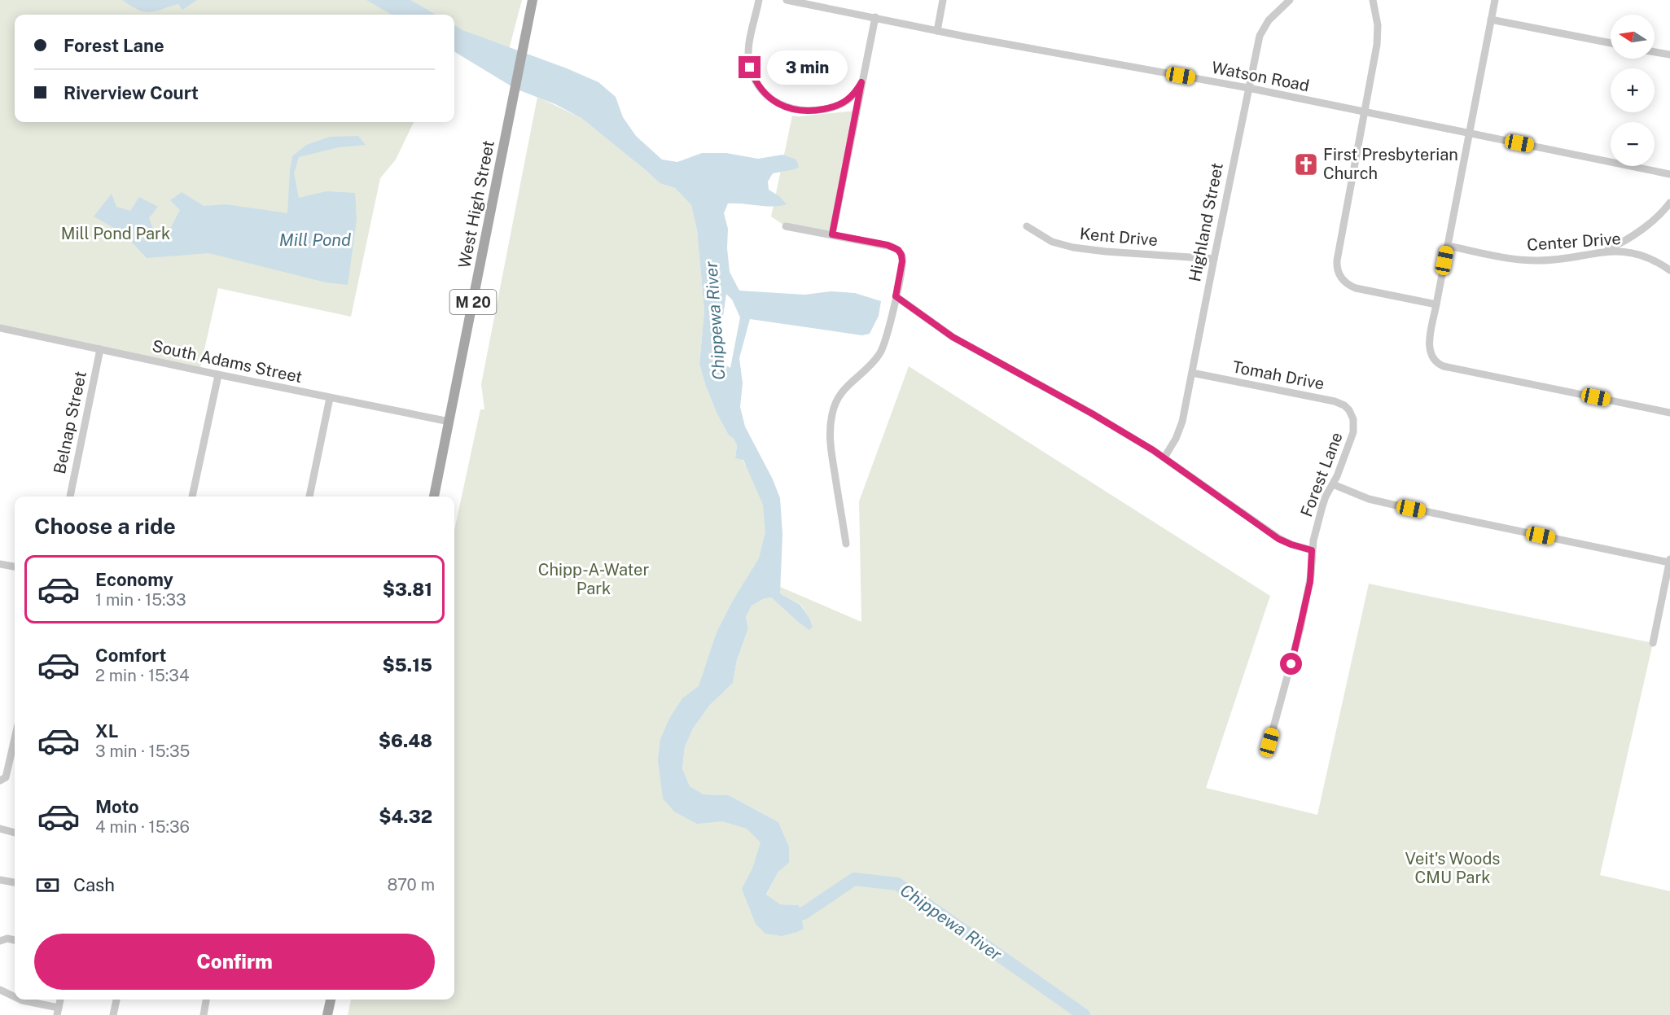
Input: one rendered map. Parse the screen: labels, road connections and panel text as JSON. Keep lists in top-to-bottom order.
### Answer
{
  "streets": {
    "main road": ["West High Street", "M 20"],
    "street": [
      "Watson Road",
      "Highland Street",
      "Kent Drive",
      "Center Drive",
      "South Adams Street",
      "Tomah Drive",
      "Belnap Street",
      "Forest Lane"
    ]
  },
  "crossings": [
    ["Watson Road", "Highland Street"],
    ["West High Street", "South Adams Street"],
    ["Highland Street", "Kent Drive"],
    ["Highland Street", "Tomah Drive"],
    ["South Adams Street", "Belnap Street"],
    ["Tomah Drive", "Forest Lane"]
  ],
  "water": ["Mill Pond", "Chippewa River"],
  "parks": ["Mill Pond Park", "Chipp-A-Water Park", "Veit's Woods CMU Park"],
  "places": {
    "church": ["First Presbyterian Church"]
  },
  "north": "left",
  "page": {
    "map_buttons": ["+", "−"],
    "banner": ["Forest Lane", "Riverview Court"],
    "bubble": "3 min",
    "heading": "Choose a ride",
    "list": [
      {
        "name": "Economy",
        "note": "1 min · 15:33",
        "value": "$3.81"
      },
      {
        "name": "Comfort",
        "note": "2 min · 15:34",
        "value": "$5.15"
      },
      {
        "name": "XL",
        "note": "3 min · 15:35",
        "value": "$6.48"
      },
      {
        "name": "Moto",
        "note": "4 min · 15:36",
        "value": "$4.32"
      }
    ],
    "pay": ["Cash", "870 m"],
    "buttons": "Confirm"
  }
}
